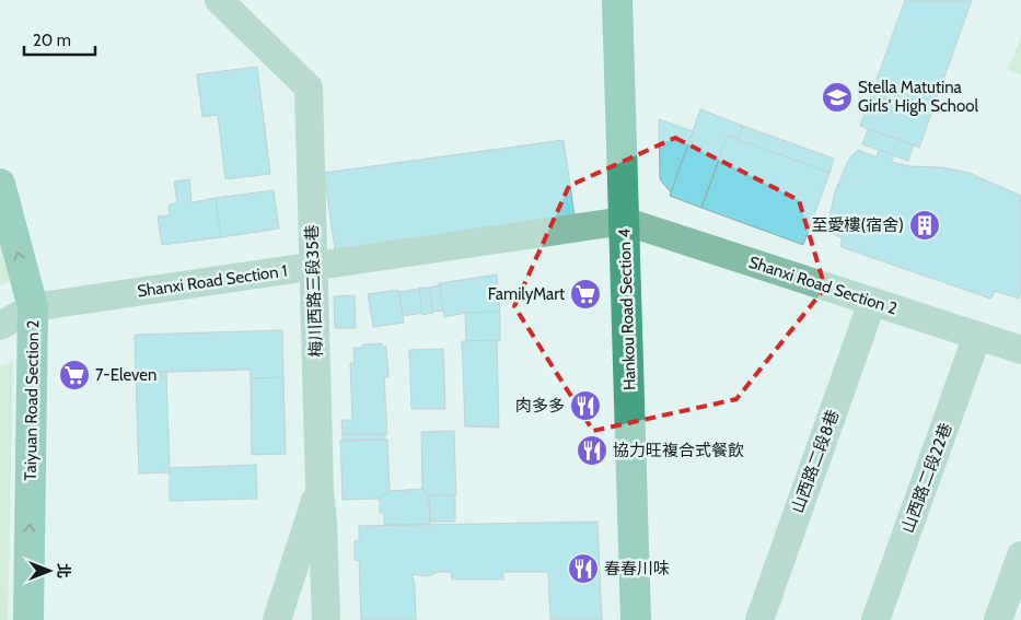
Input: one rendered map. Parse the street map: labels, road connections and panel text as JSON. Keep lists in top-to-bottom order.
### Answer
{
  "streets": {
    "street": [
      "Shanxi Road Section 1",
      "Shanxi Road Section 2",
      "梅川西路三段35巷",
      "Hankou Road Section 4",
      "Taiyuan Road Section 2",
      "山西路二段8巷",
      "山西路二段22巷"
    ]
  },
  "crossings": [
    ["Shanxi Road Section 1", "Shanxi Road Section 2"],
    ["Shanxi Road Section 1", "梅川西路三段35巷"],
    ["Shanxi Road Section 1", "Hankou Road Section 4"],
    ["Shanxi Road Section 1", "Taiyuan Road Section 2"],
    ["Shanxi Road Section 2", "Hankou Road Section 4"],
    ["Shanxi Road Section 2", "山西路二段8巷"],
    ["Shanxi Road Section 2", "山西路二段22巷"]
  ],
  "one_way": ["Taiyuan Road Section 2"],
  "places": {
    "school or university": ["Stella Matutina Girls' High School"],
    "building": ["至愛樓(宿舍)"],
    "supermarket": ["FamilyMart", "7-Eleven"],
    "restaurant": ["肉多多", "協力旺複合式餐飲", "春春川味"]
  },
  "scale_bar": "20 m",
  "north": "right"
}
